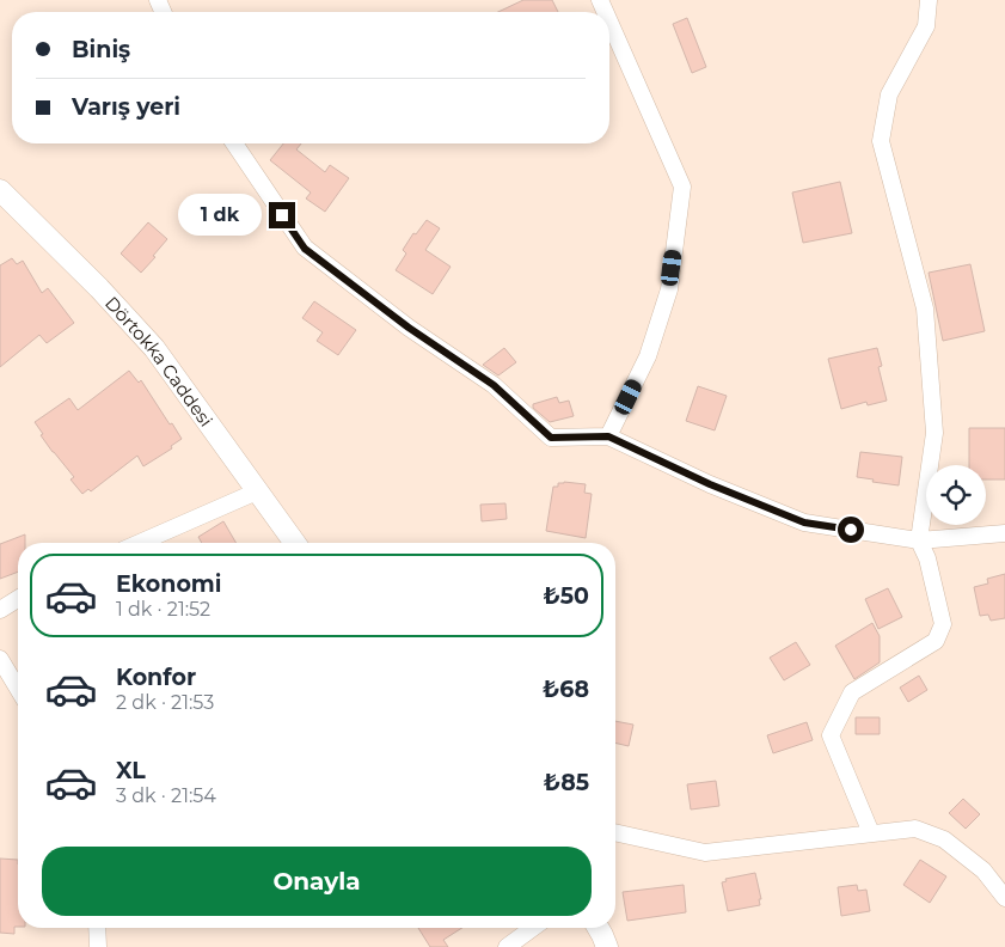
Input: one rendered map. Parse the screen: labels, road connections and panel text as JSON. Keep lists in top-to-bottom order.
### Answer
{
  "streets": {
    "street": ["Dörtokka Caddesi"]
  },
  "page": {
    "banner": ["Biniş", "Varış yeri"],
    "bubble": "1 dk",
    "list": [
      {
        "name": "Ekonomi",
        "note": "1 dk · 21:52",
        "value": "₺50"
      },
      {
        "name": "Konfor",
        "note": "2 dk · 21:53",
        "value": "₺68"
      },
      {
        "name": "XL",
        "note": "3 dk · 21:54",
        "value": "₺85"
      }
    ],
    "buttons": "Onayla"
  }
}
